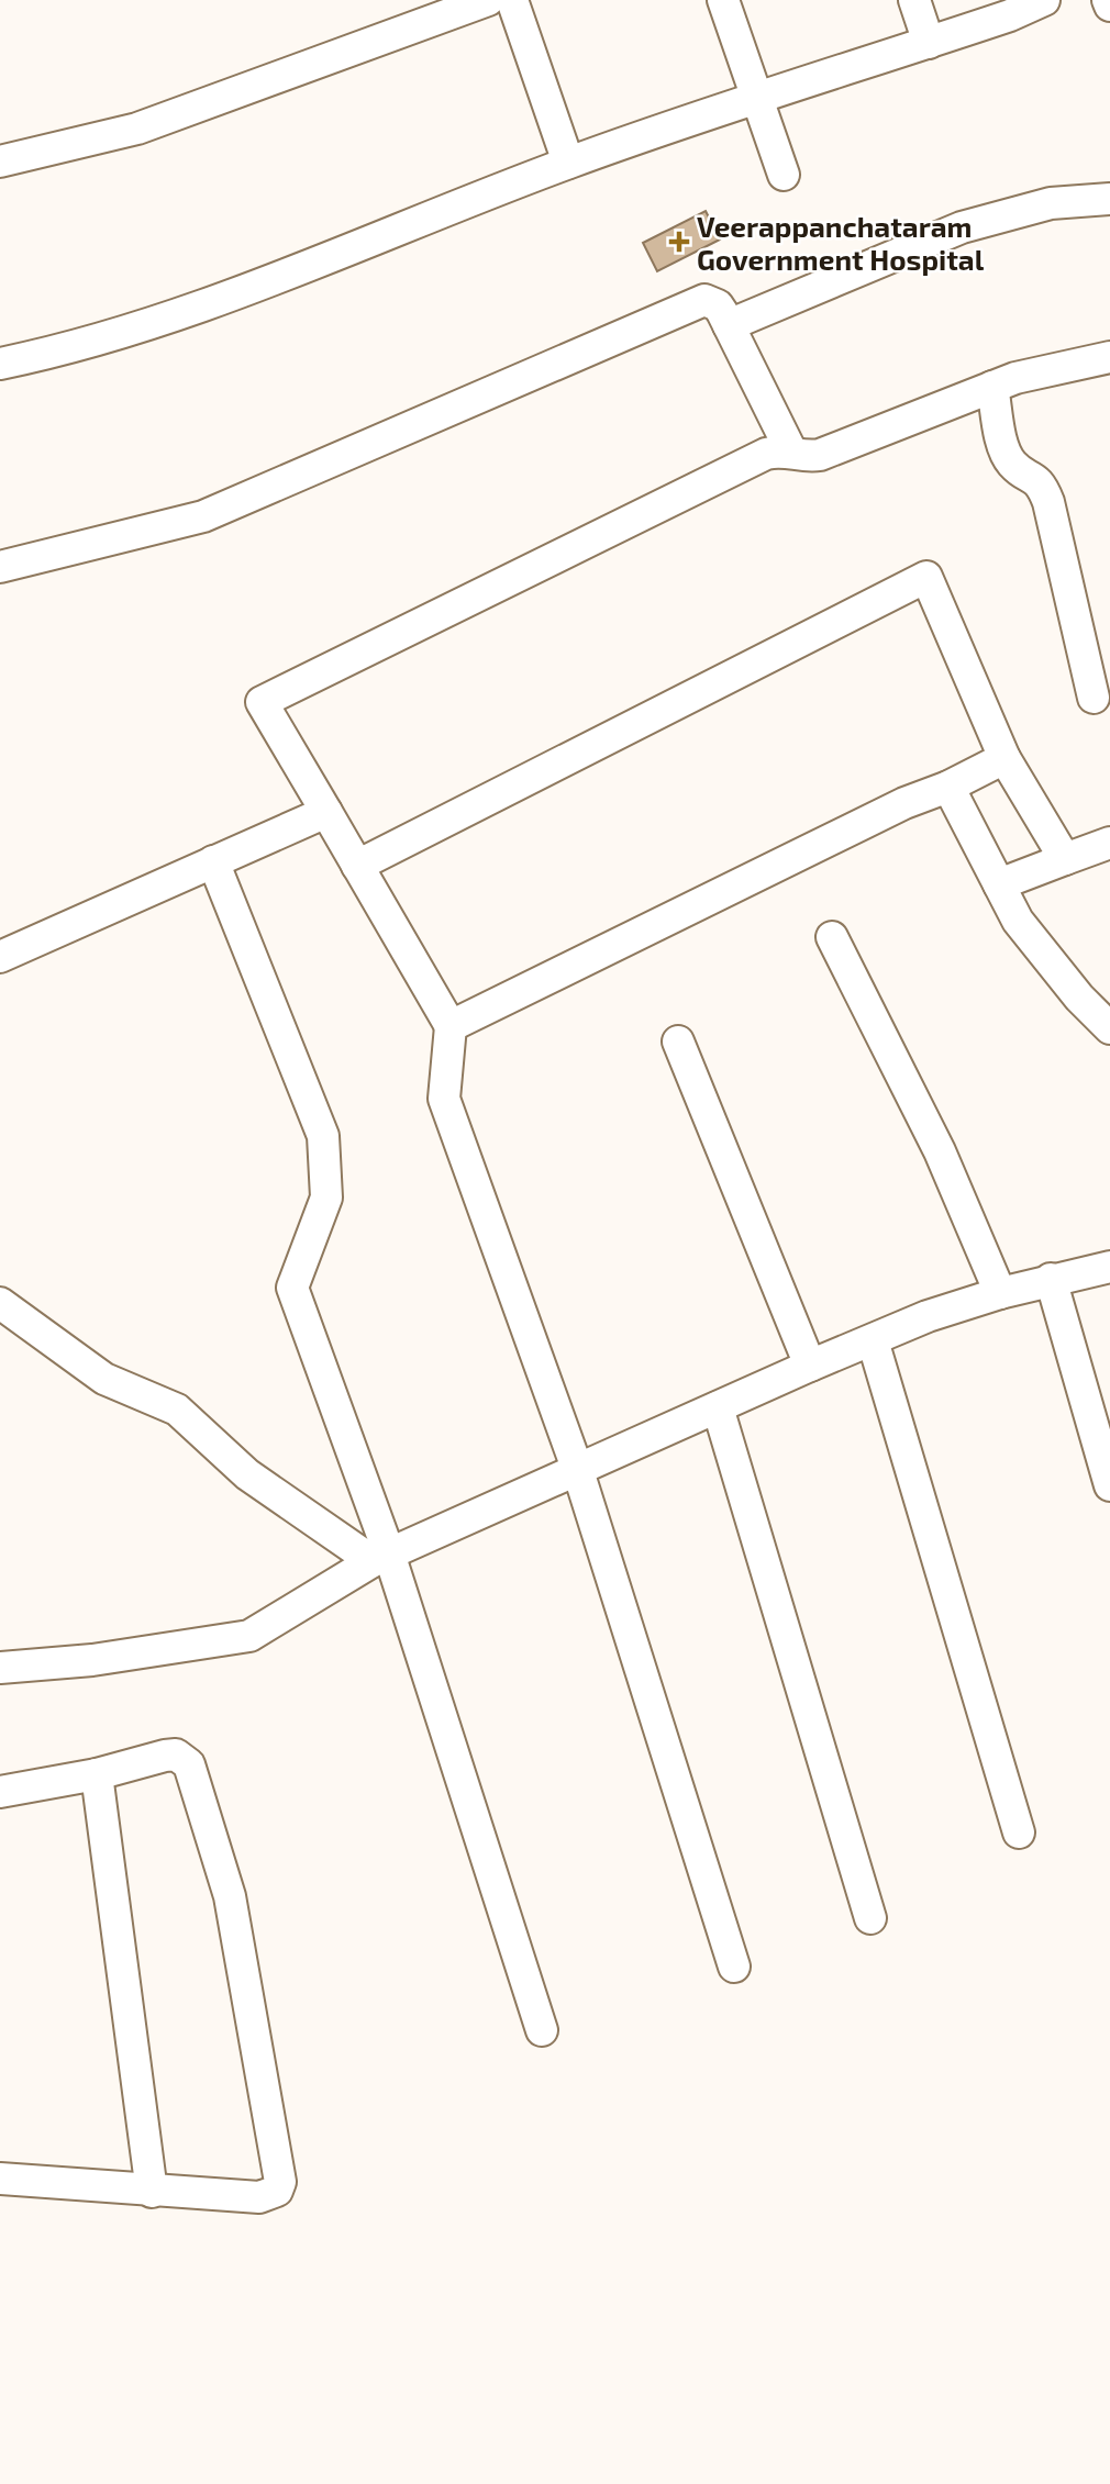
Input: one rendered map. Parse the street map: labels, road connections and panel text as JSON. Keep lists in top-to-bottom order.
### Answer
{
  "places": {
    "health": ["Veerappanchataram Government Hospital"]
  }
}
